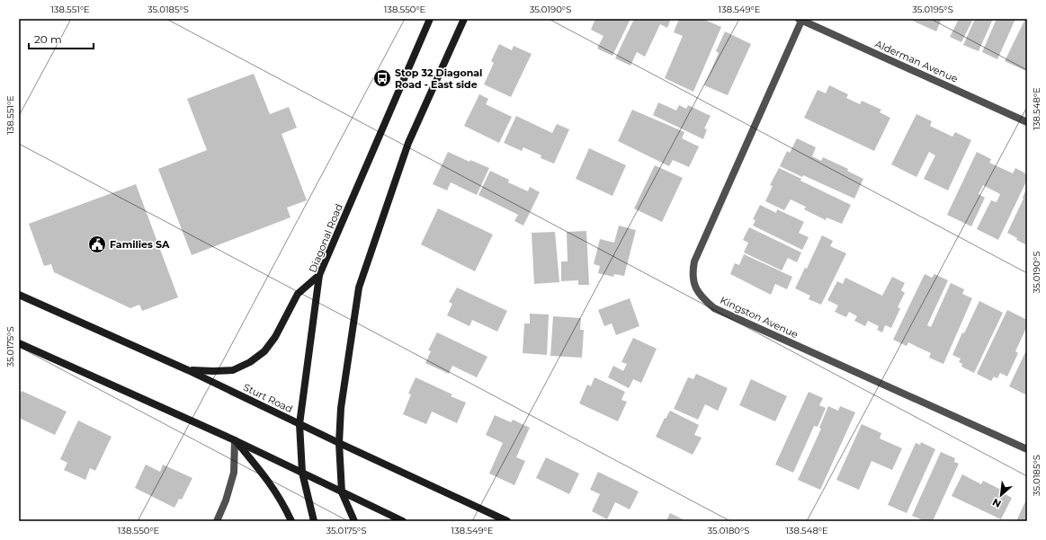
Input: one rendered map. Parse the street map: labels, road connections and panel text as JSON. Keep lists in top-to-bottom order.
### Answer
{
  "streets": {
    "main road": ["Diagonal Road", "Sturt Road"],
    "street": ["Alderman Avenue", "Kingston Avenue"]
  },
  "crossings": [
    ["Alderman Avenue", "Kingston Avenue"],
    ["Diagonal Road", "Sturt Road"]
  ],
  "places": {
    "bus stop": ["Stop 32 Diagonal Road - East side"],
    "public building": ["Families SA"]
  },
  "scale_bar": "20 m",
  "north": "bottom left",
  "coordinates": [
    "138.551°E",
    "35.0185°S",
    "138.550°E",
    "35.0190°S",
    "138.549°E",
    "35.0195°S",
    "138.548°E",
    "35.0175°S",
    "35.0180°S"
  ]
}
